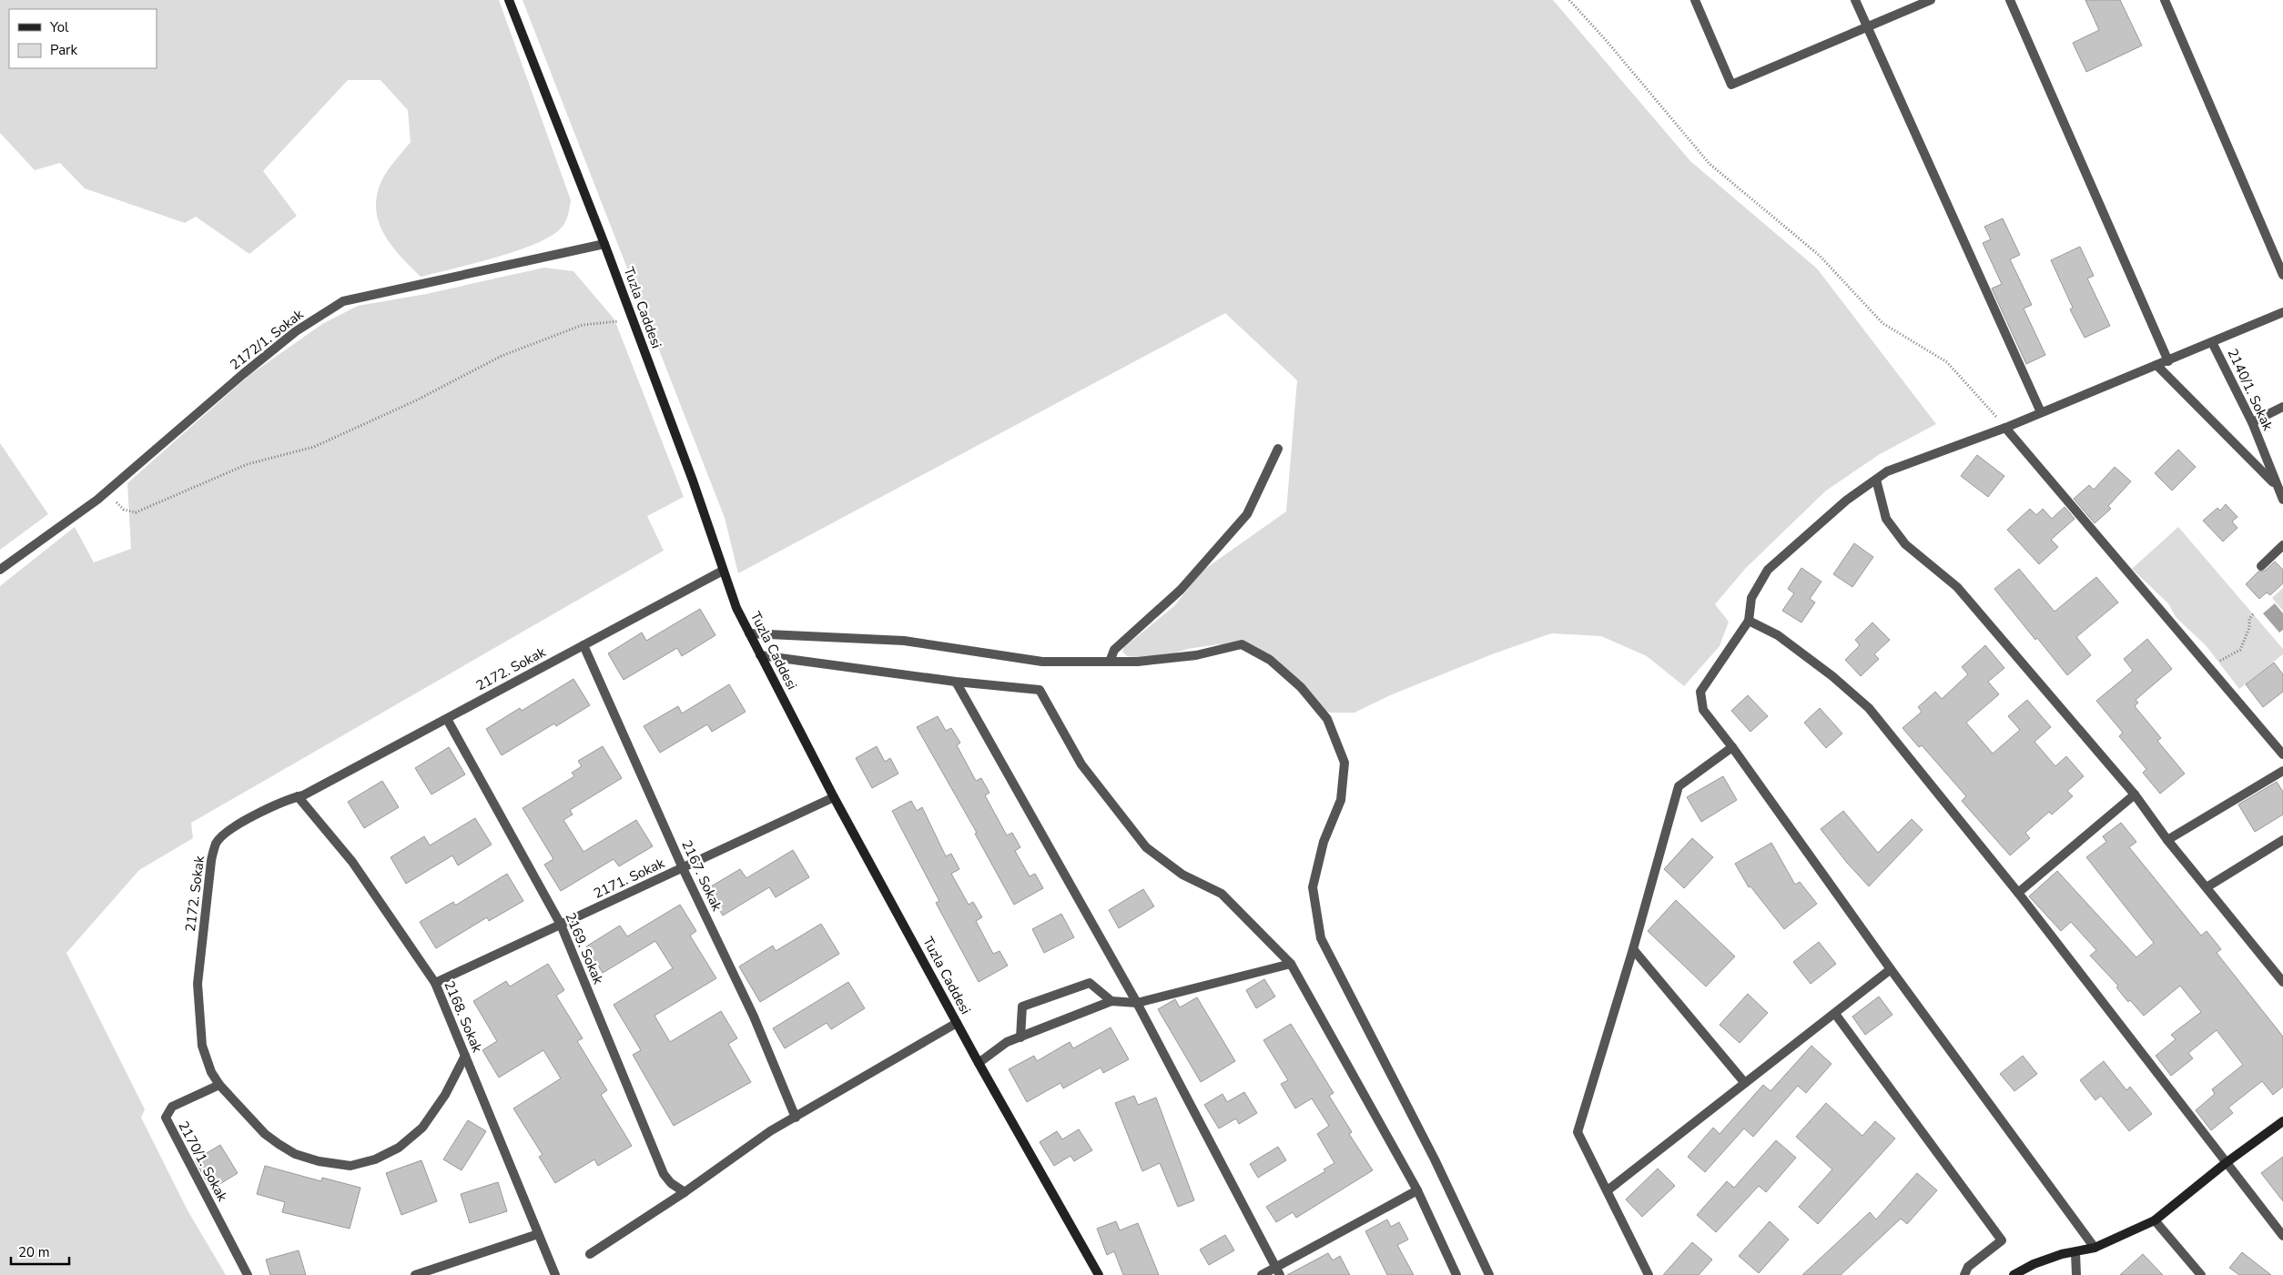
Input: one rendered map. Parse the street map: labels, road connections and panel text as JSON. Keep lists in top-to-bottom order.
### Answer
{
  "streets": {
    "main road": ["Tuzla Caddesi"],
    "street": [
      "2172/1. Sokak",
      "2140/1. Sokak",
      "2172. Sokak",
      "2167. Sokak",
      "2171. Sokak",
      "2169. Sokak",
      "2168. Sokak",
      "2170/1. Sokak"
    ]
  },
  "crossings": [
    ["Tuzla Caddesi", "2172/1. Sokak"],
    ["Tuzla Caddesi", "2172. Sokak"],
    ["Tuzla Caddesi", "2171. Sokak"],
    ["2172. Sokak", "2167. Sokak"],
    ["2172. Sokak", "2169. Sokak"],
    ["2172. Sokak", "2168. Sokak"],
    ["2172. Sokak", "2170/1. Sokak"],
    ["2167. Sokak", "2171. Sokak"],
    ["2171. Sokak", "2169. Sokak"],
    ["2171. Sokak", "2168. Sokak"]
  ],
  "legend": ["Yol", "Park"],
  "scale_bar": "20 m"
}
